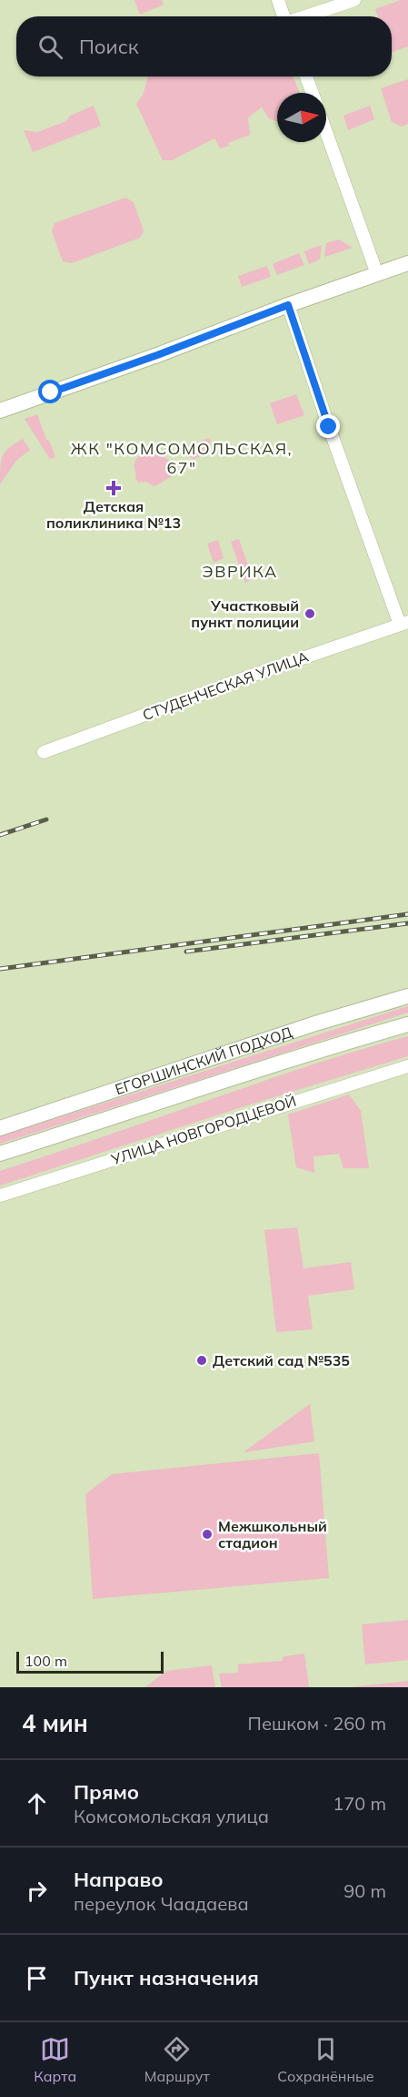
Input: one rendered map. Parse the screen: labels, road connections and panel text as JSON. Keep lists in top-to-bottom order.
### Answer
{
  "streets": {
    "main road": ["ЕГОРШИНСКИЙ ПОДХОД"],
    "street": ["СТУДЕНЧЕСКАЯ УЛИЦА", "УЛИЦА НОВГОРОДЦЕВОЙ"]
  },
  "districts": ["ЖК \"КОМСОМОЛЬСКАЯ, 67\"", "ЭВРИКА"],
  "places": {
    "health": ["Детская поликлиника №13"],
    "other": ["Участковый пункт полиции", "Детский сад №535", "Межшкольный стадион"]
  },
  "scale_bar": "100 m",
  "north": "right",
  "page": {
    "search": "Поиск",
    "scale": "100 m",
    "heading": ["4 мин", "Пешком · 260 m"],
    "list": [
      ["Прямо", "Комсомольская улица", "170 m"],
      ["Направо", "переулок Чаадаева", "90 m"],
      "Пункт назначения"
    ],
    "nav": ["Карта", "Маршрут", "Сохранённые"]
  }
}
